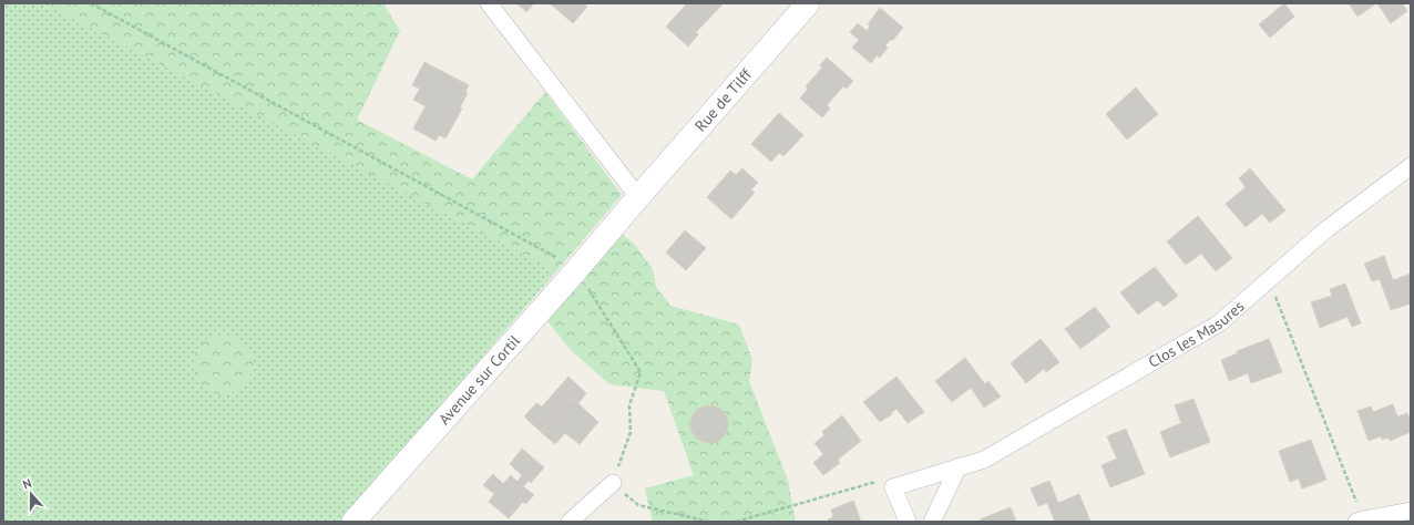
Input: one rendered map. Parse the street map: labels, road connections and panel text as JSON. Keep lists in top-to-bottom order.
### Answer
{
  "streets": {
    "main road": ["Rue de Tilff", "Avenue sur Cortil"],
    "street": ["Clos les Masures"]
  },
  "crossings": [
    ["Rue de Tilff", "Avenue sur Cortil"]
  ],
  "north": "top"
}
